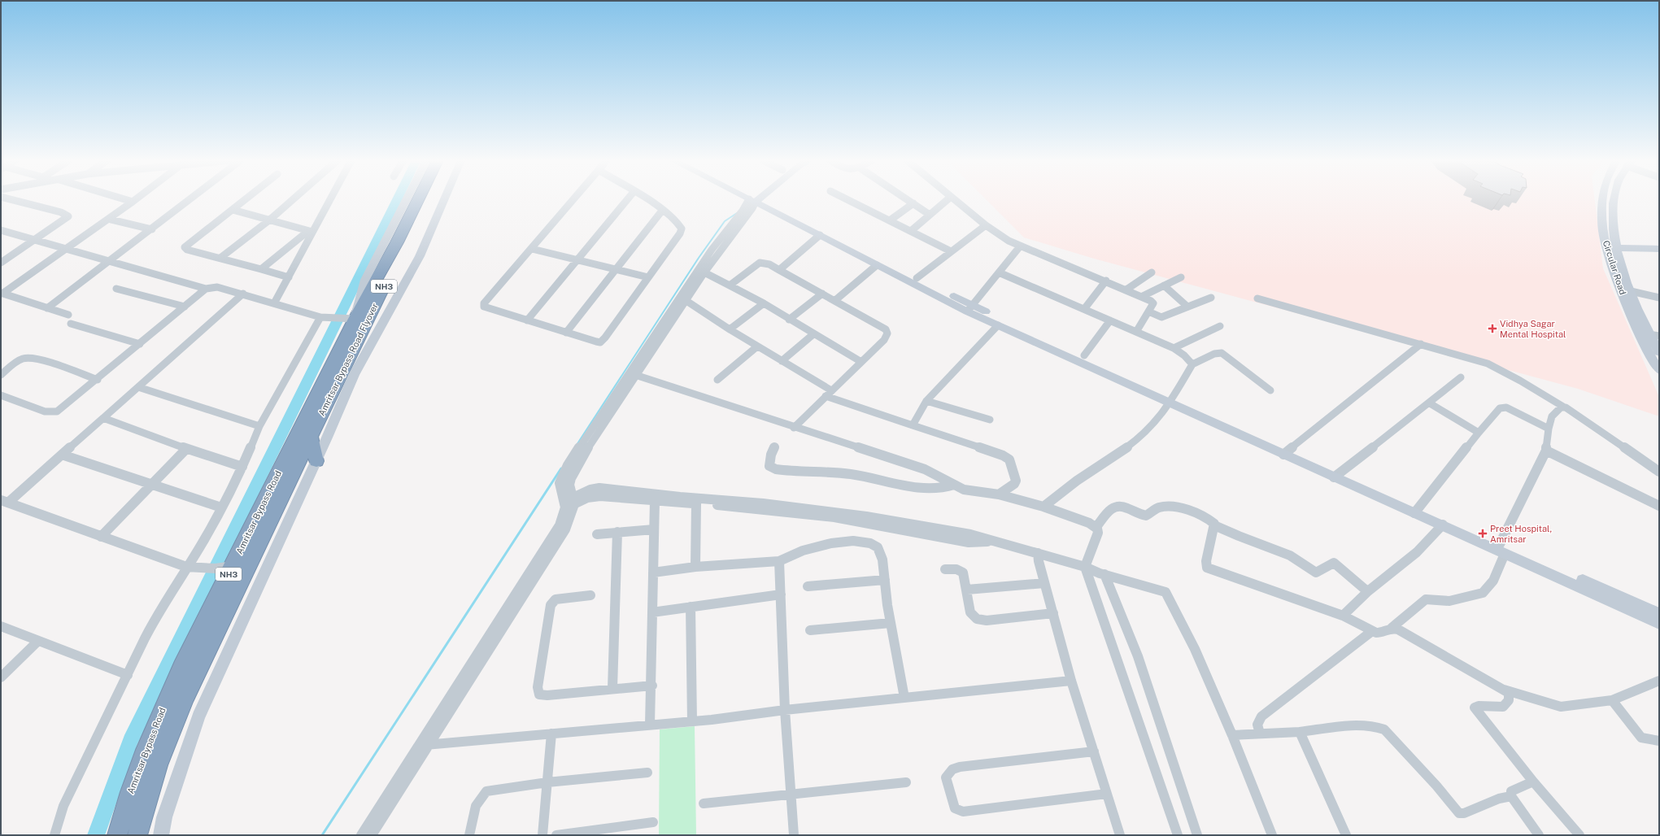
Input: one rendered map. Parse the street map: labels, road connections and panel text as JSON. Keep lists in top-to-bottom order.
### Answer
{
  "streets": {
    "highway": ["NH3", "Amritsar Bypass Road Flyover", "Amritsar Bypass Road"],
    "street": ["Circular Road"]
  },
  "crossings": [
    ["Amritsar Bypass Road Flyover", "Amritsar Bypass Road"]
  ],
  "places": {
    "health": ["Vidhya Sagar Mental Hospital", "Preet Hospital, Amritsar"]
  }
}
